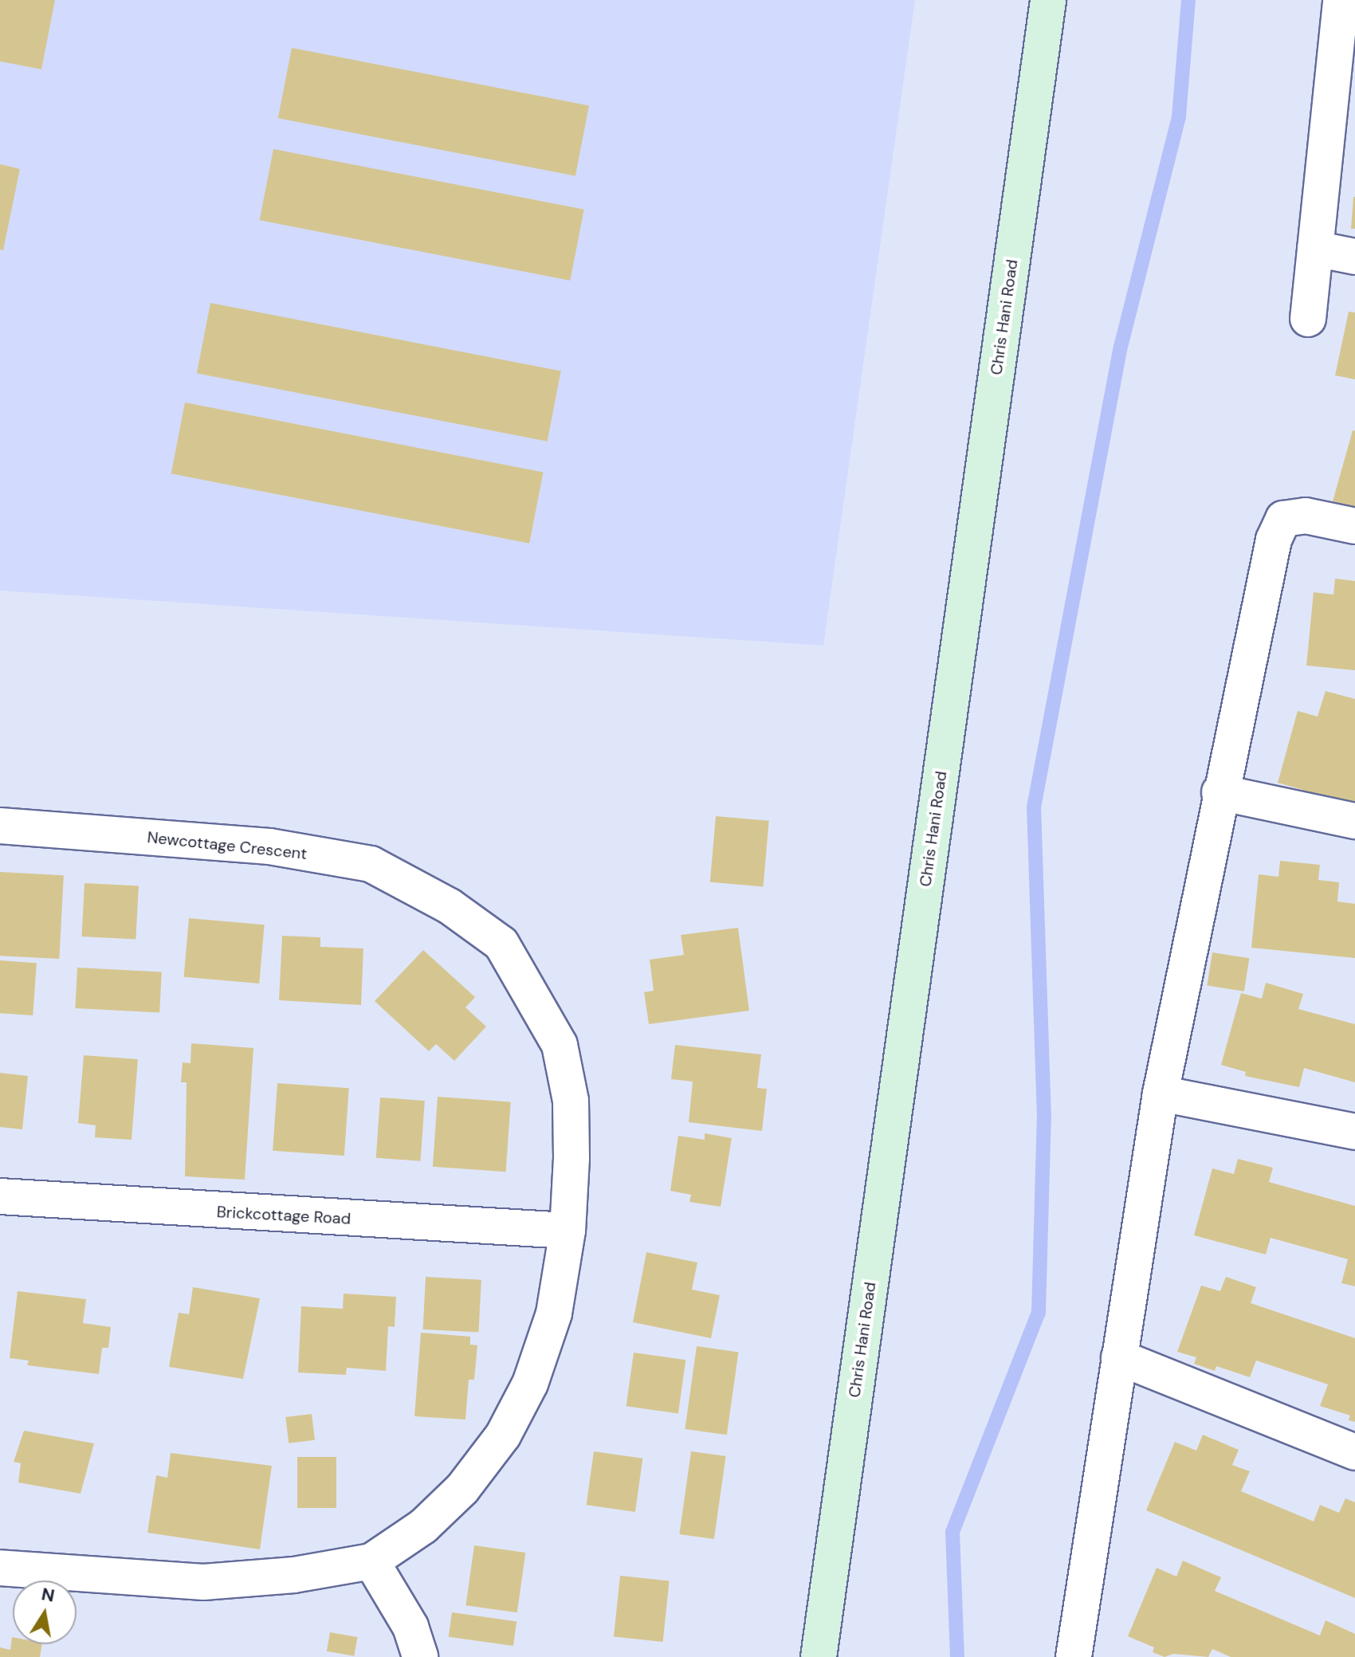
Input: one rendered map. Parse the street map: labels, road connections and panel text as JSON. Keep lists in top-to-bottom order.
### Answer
{
  "streets": {
    "main road": ["Chris Hani Road"],
    "street": ["Newcottage Crescent", "Brickcottage Road"]
  },
  "crossings": [
    ["Newcottage Crescent", "Brickcottage Road"]
  ],
  "north": "top"
}
